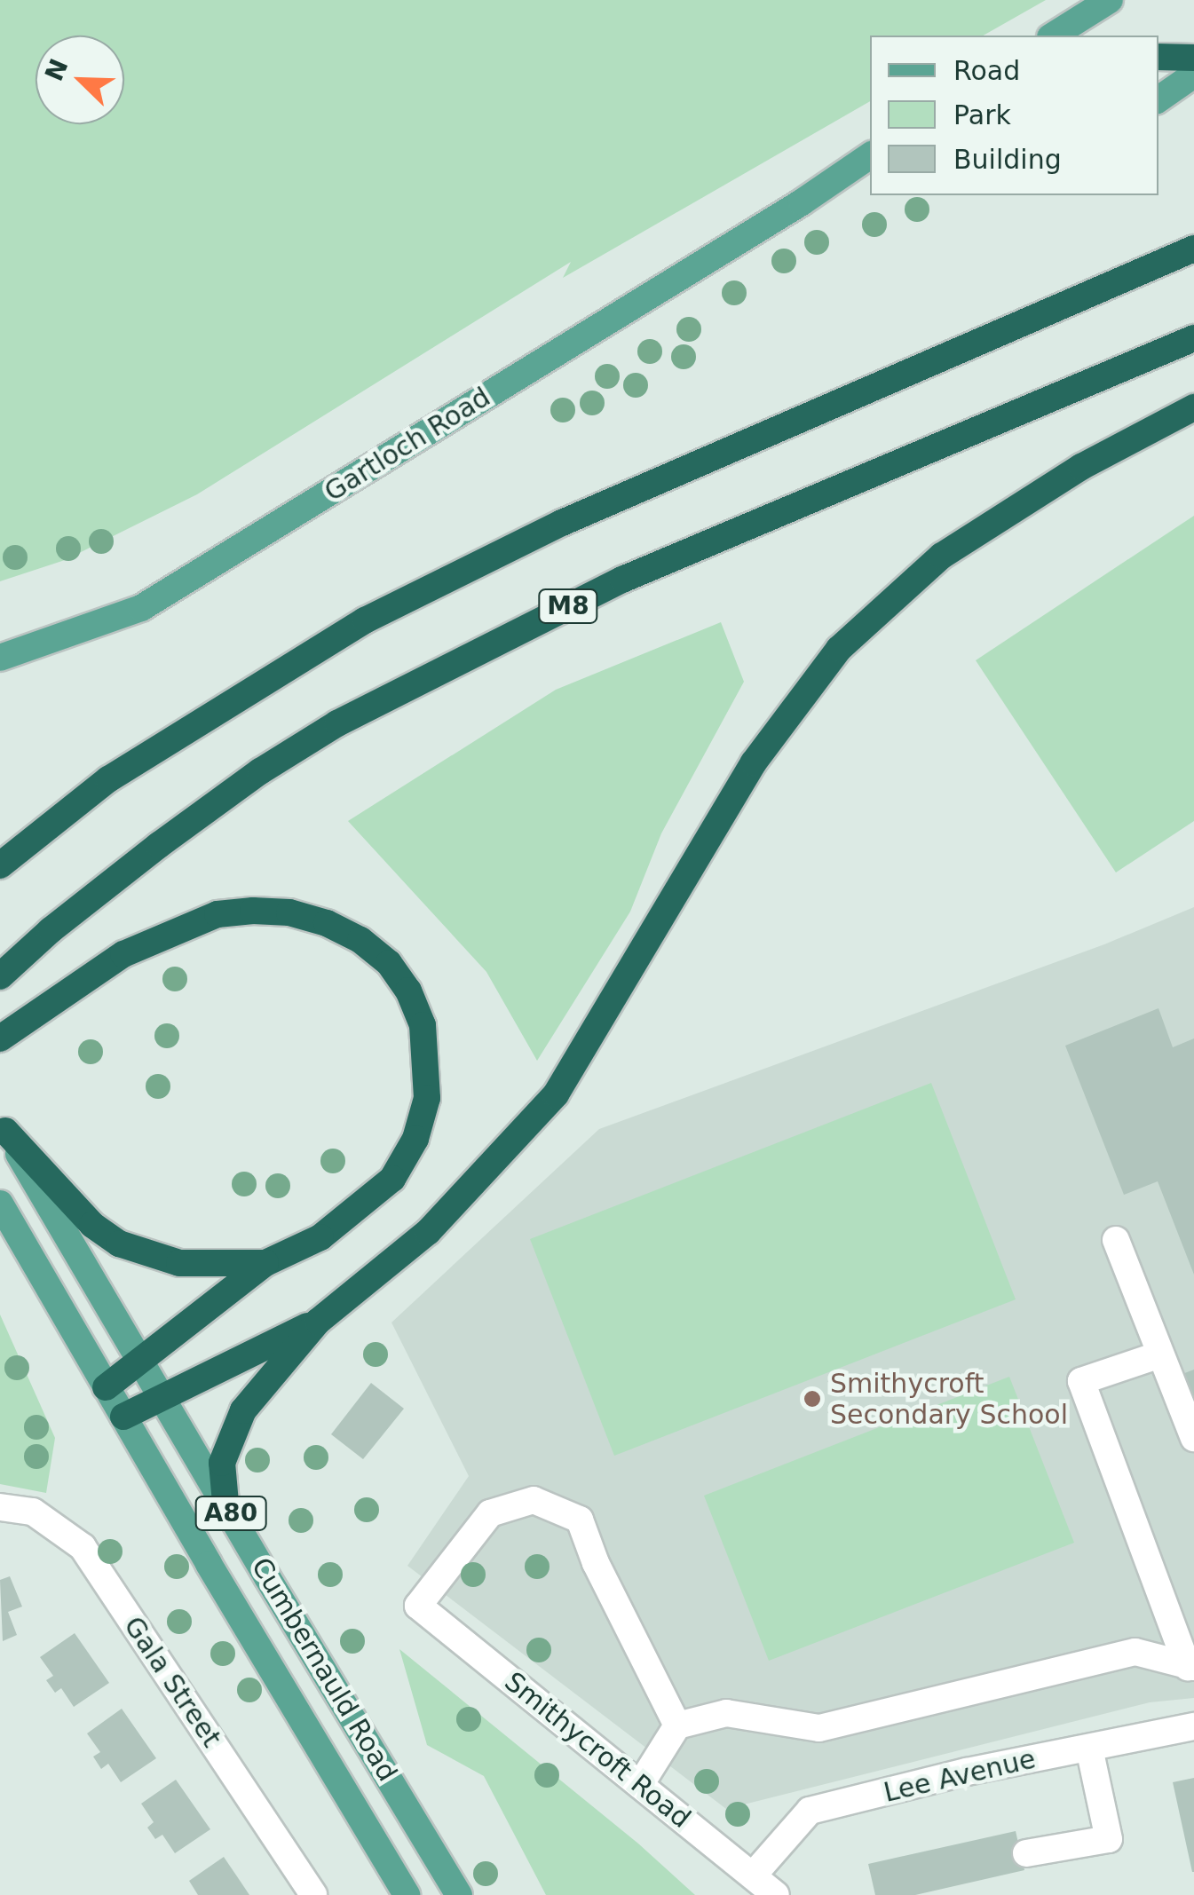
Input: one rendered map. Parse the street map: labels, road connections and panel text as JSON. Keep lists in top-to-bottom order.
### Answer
{
  "streets": {
    "highway": ["M8"],
    "main road": ["Gartloch Road", "A80", "Cumbernauld Road"],
    "street": ["Gala Street", "Smithycroft Road", "Lee Avenue"]
  },
  "crossings": [
    ["Smithycroft Road", "Lee Avenue"]
  ],
  "places": ["Smithycroft Secondary School"],
  "legend": ["Road", "Park", "Building"],
  "north": "top left"
}
